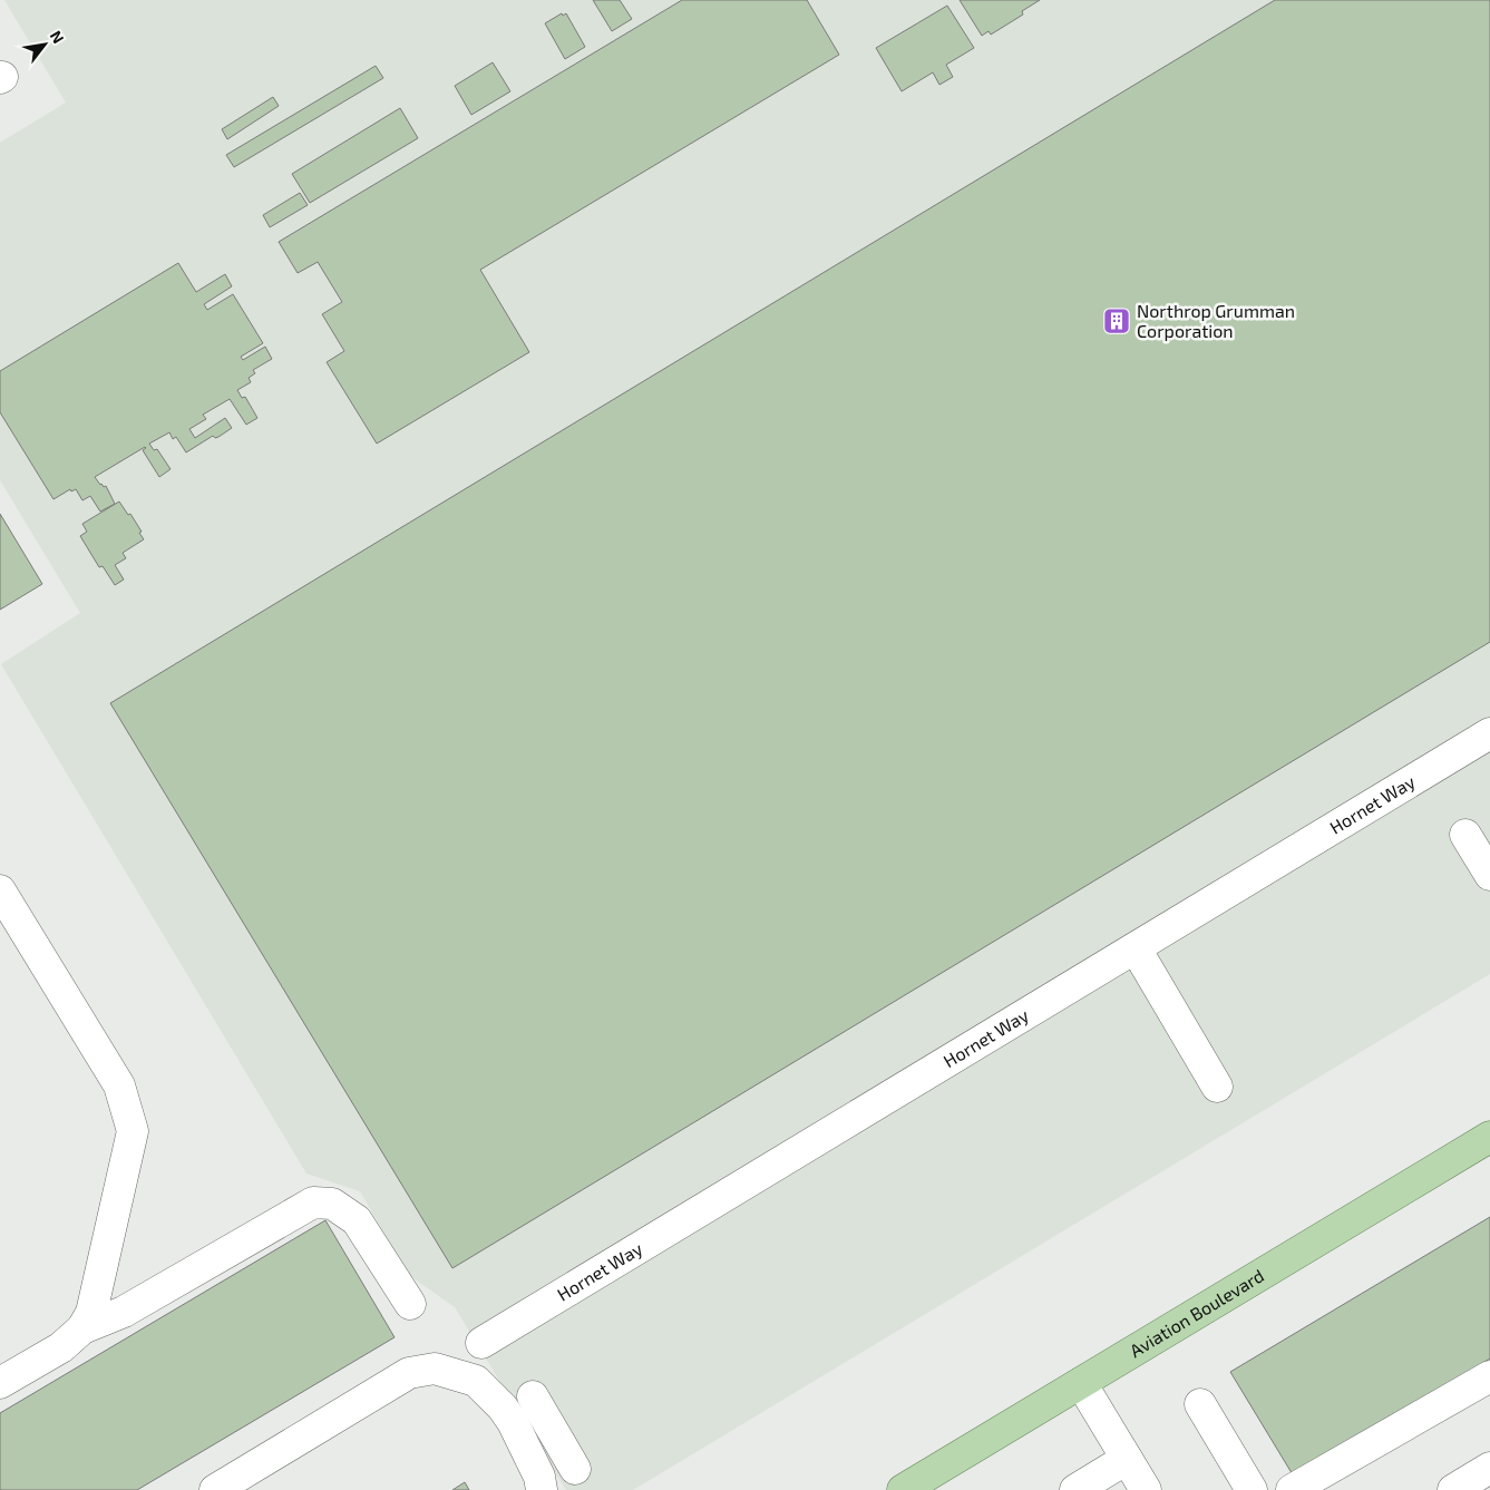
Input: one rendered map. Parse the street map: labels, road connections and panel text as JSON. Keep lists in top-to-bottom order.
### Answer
{
  "streets": {
    "main road": ["Aviation Boulevard"],
    "street": ["Hornet Way"]
  },
  "places": {
    "building": ["Northrop Grumman Corporation"]
  },
  "north": "top right"
}
